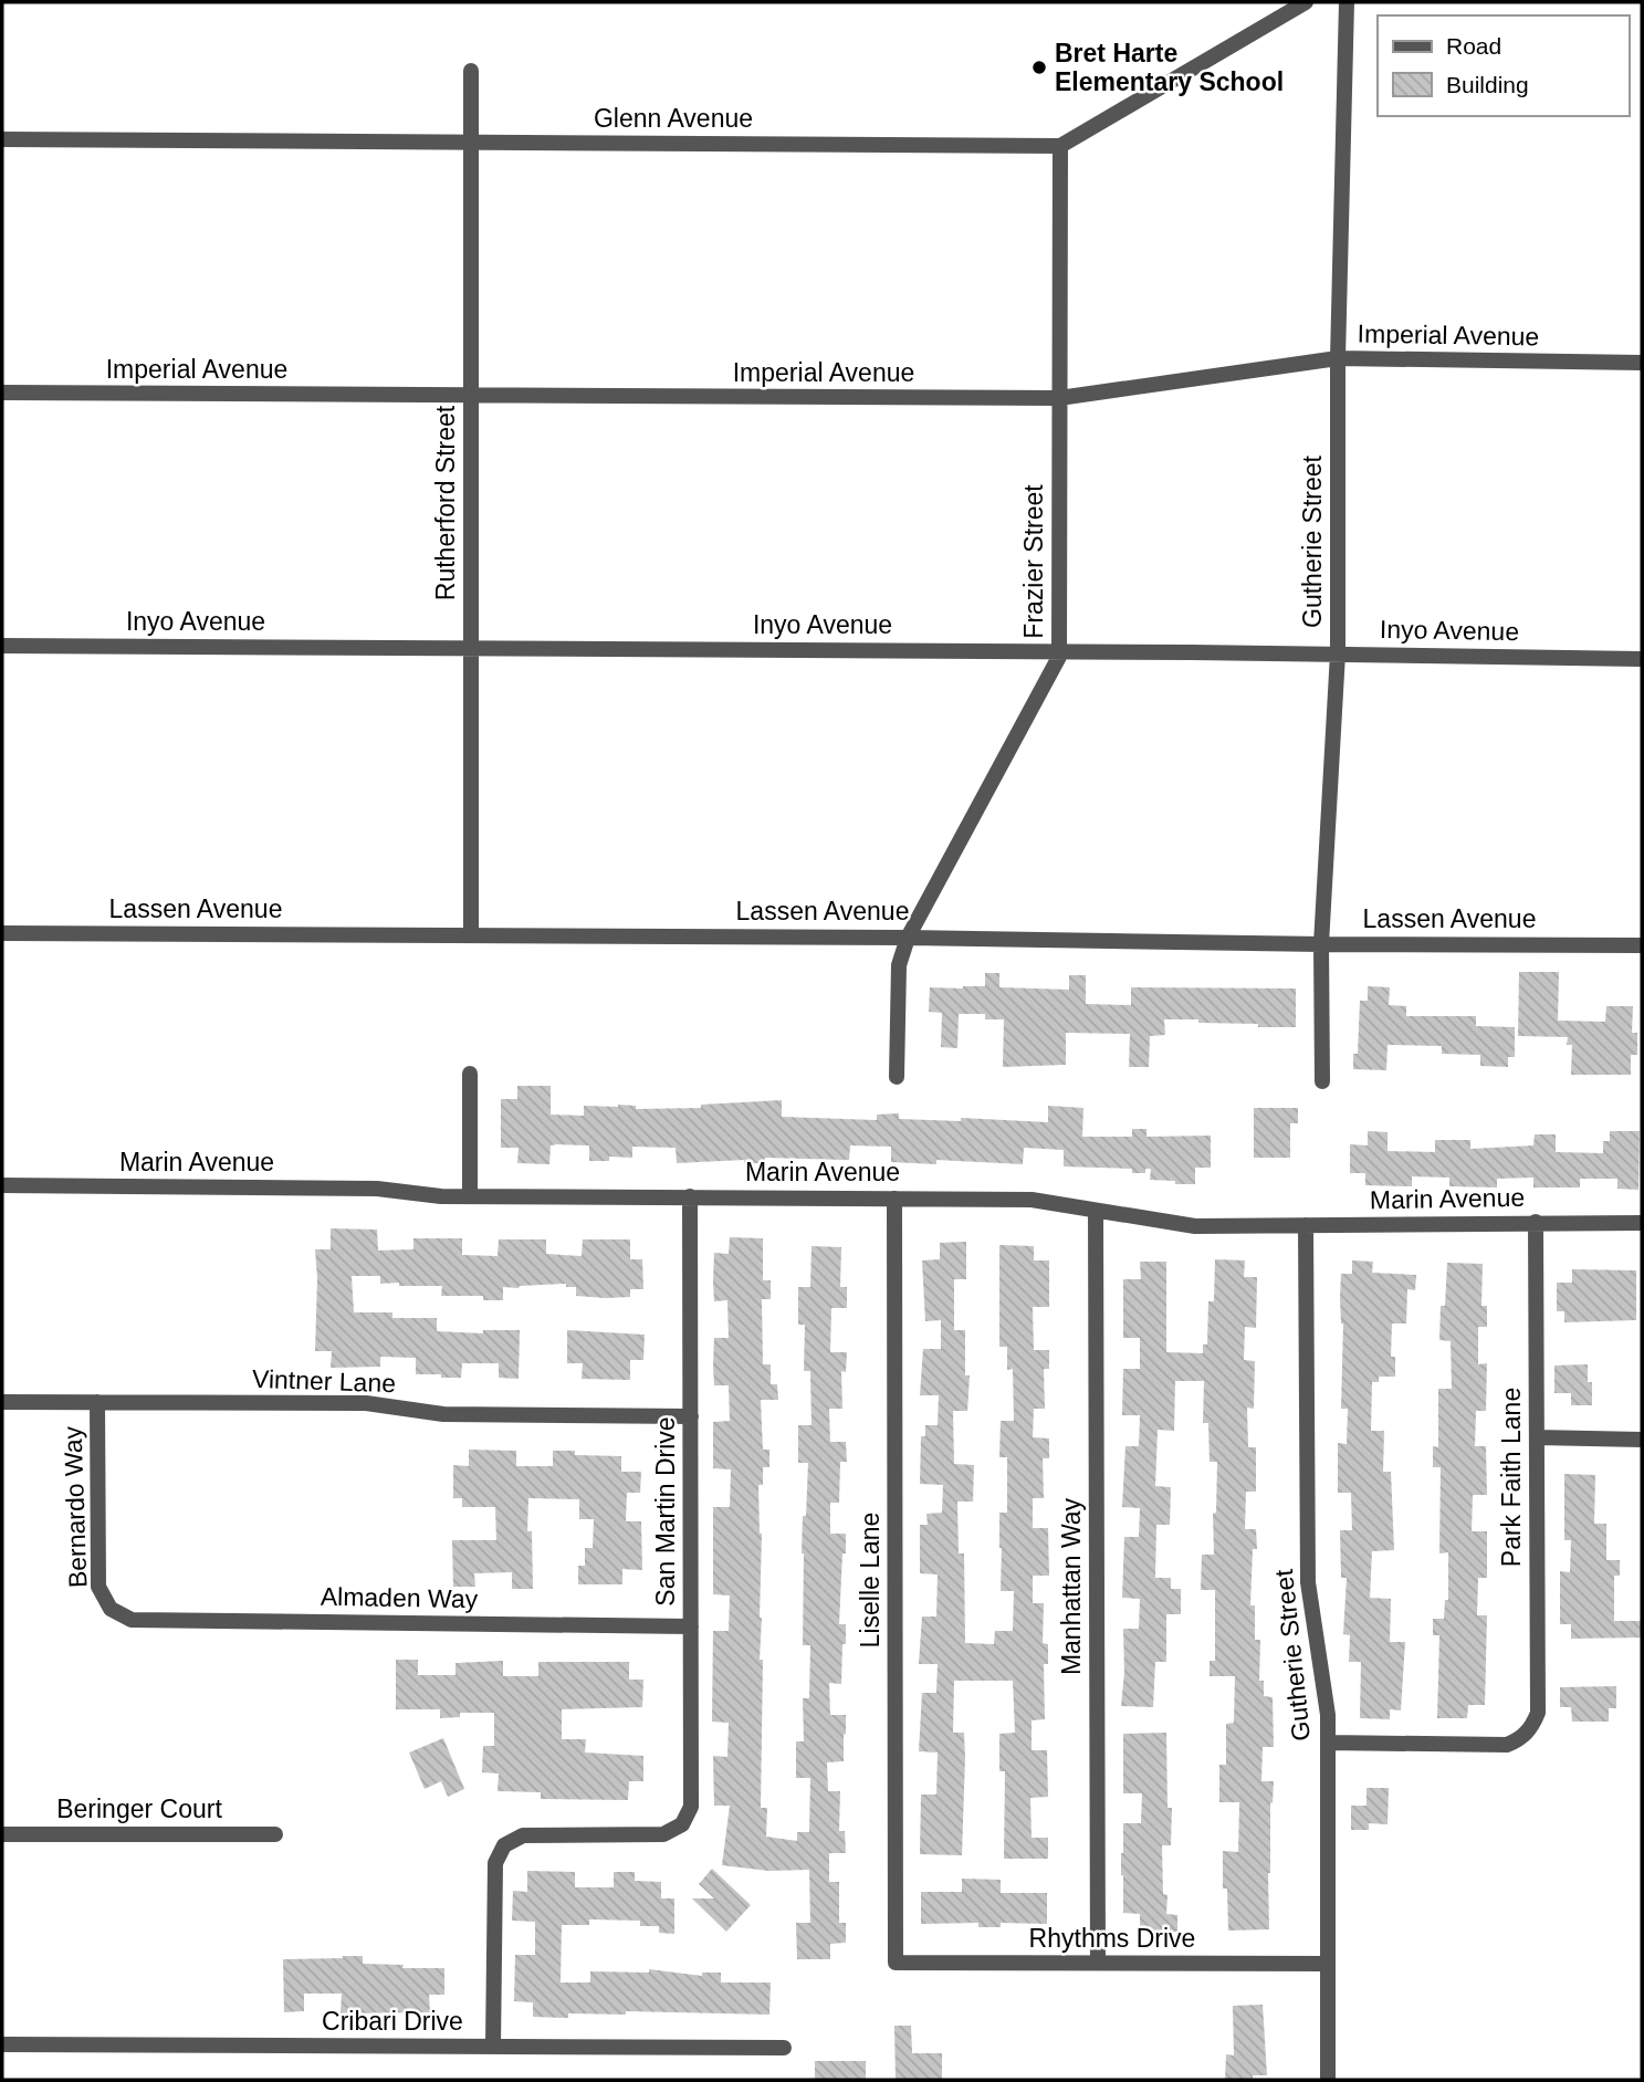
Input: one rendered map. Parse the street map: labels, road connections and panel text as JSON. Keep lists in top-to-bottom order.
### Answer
{
  "streets": {
    "street": [
      "Glenn Avenue",
      "Imperial Avenue",
      "Rutherford Street",
      "Gutherie Street",
      "Frazier Street",
      "Inyo Avenue",
      "Lassen Avenue",
      "Marin Avenue",
      "Vintner Lane",
      "Park Faith Lane",
      "Bernardo Way",
      "San Martin Drive",
      "Liselle Lane",
      "Manhattan Way",
      "Almaden Way",
      "Beringer Court",
      "Rhythms Drive",
      "Cribari Drive"
    ]
  },
  "crossings": [
    ["Glenn Avenue", "Rutherford Street"],
    ["Glenn Avenue", "Frazier Street"],
    ["Imperial Avenue", "Rutherford Street"],
    ["Imperial Avenue", "Gutherie Street"],
    ["Imperial Avenue", "Frazier Street"],
    ["Rutherford Street", "Inyo Avenue"],
    ["Rutherford Street", "Lassen Avenue"],
    ["Gutherie Street", "Inyo Avenue"],
    ["Gutherie Street", "Lassen Avenue"],
    ["Gutherie Street", "Marin Avenue"],
    ["Gutherie Street", "Park Faith Lane"],
    ["Gutherie Street", "Rhythms Drive"],
    ["Frazier Street", "Inyo Avenue"],
    ["Frazier Street", "Lassen Avenue"],
    ["Marin Avenue", "Park Faith Lane"],
    ["Marin Avenue", "San Martin Drive"],
    ["Marin Avenue", "Liselle Lane"],
    ["Marin Avenue", "Manhattan Way"],
    ["Vintner Lane", "Bernardo Way"],
    ["Vintner Lane", "San Martin Drive"],
    ["Bernardo Way", "Almaden Way"],
    ["San Martin Drive", "Almaden Way"],
    ["San Martin Drive", "Cribari Drive"],
    ["Liselle Lane", "Rhythms Drive"],
    ["Manhattan Way", "Rhythms Drive"]
  ],
  "places": ["Bret Harte Elementary School"],
  "legend": ["Road", "Building"]
}
